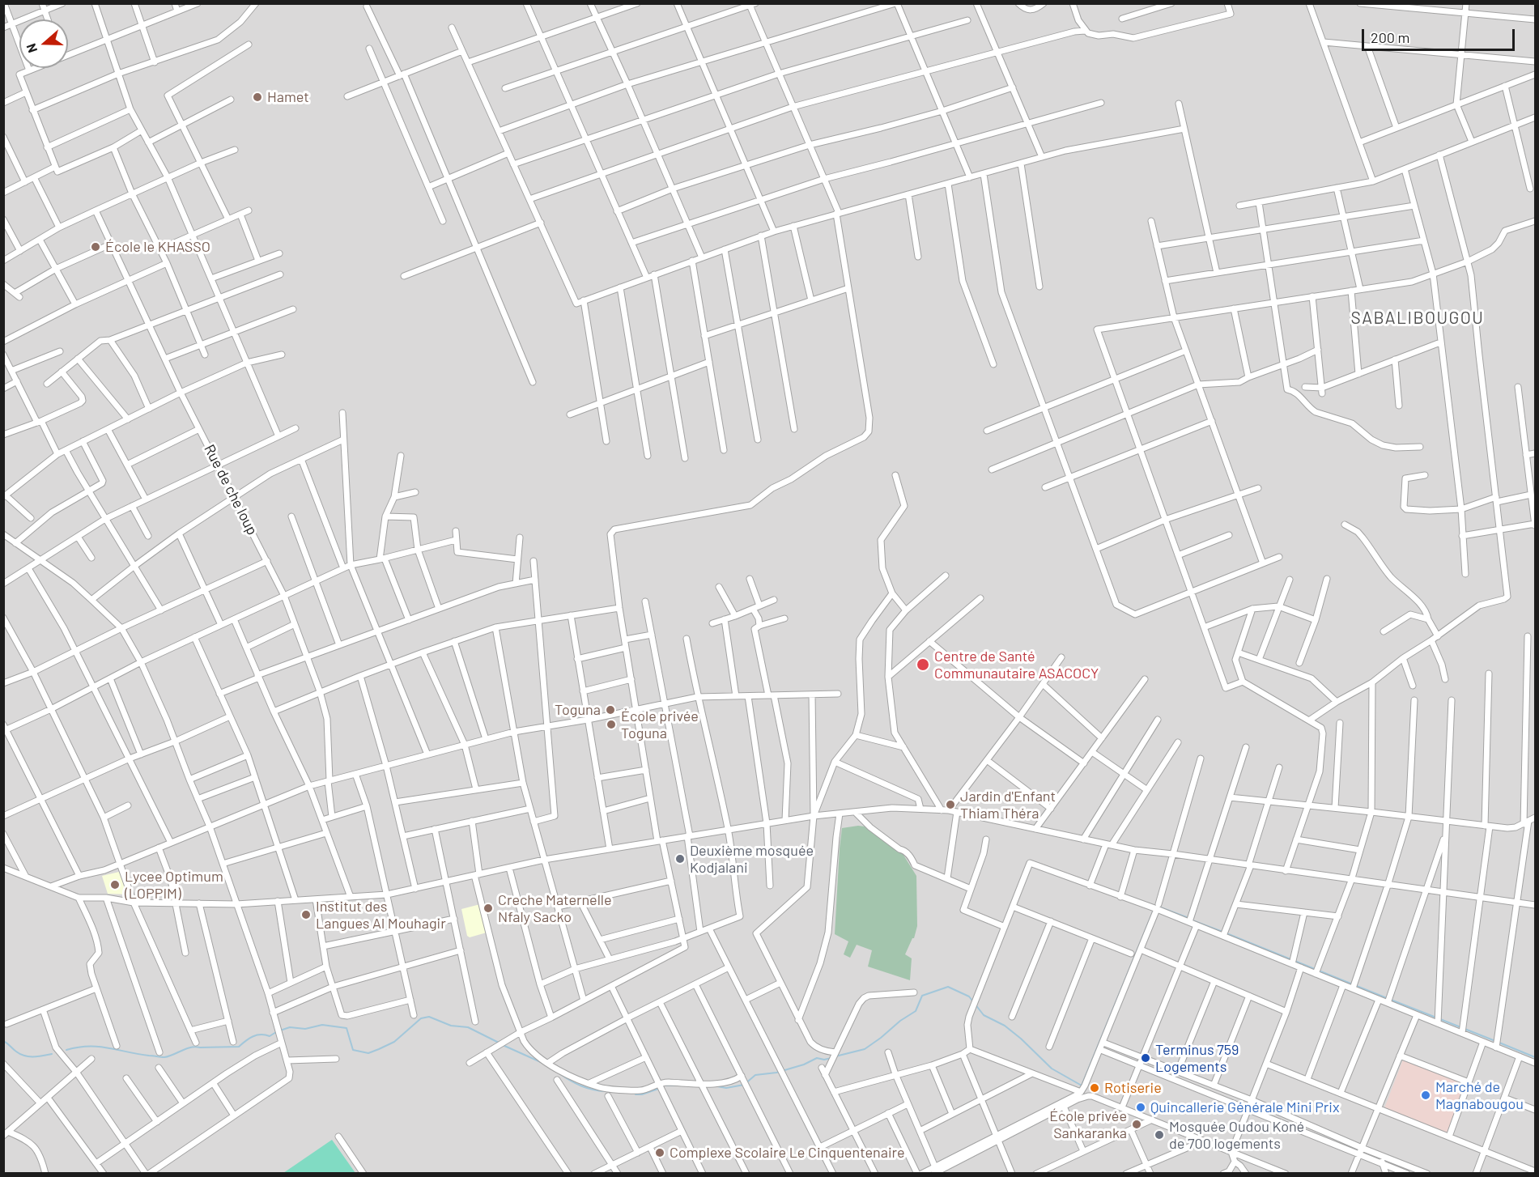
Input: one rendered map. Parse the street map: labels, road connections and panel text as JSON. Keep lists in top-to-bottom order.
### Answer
{
  "streets": {
    "street": ["Rue de che loup"]
  },
  "districts": ["SABALIBOUGOU"],
  "places": [
    "Hamet",
    "École le KHASSO",
    "Centre de Santé Communautaire ASACOCY",
    "Toguna",
    "École privée Toguna",
    "Jardin d'Enfant Thiam Théra",
    "Deuxième mosquée Kodjalani",
    "Lycee Optimum (LOPPIM)",
    "Creche Maternelle Nfaly Sacko",
    "Institut des Langues Al Mouhagir",
    "Terminus 759 Logements",
    "Rotiserie",
    "Marché de Magnabougou",
    "Quincallerie Générale Mini Prix",
    "École privée Sankaranka",
    "Mosquée Oudou Koné de 700 logements",
    "Complexe Scolaire Le Cinquentenaire"
  ],
  "scale_bar": "200 m",
  "north": "left"
}
